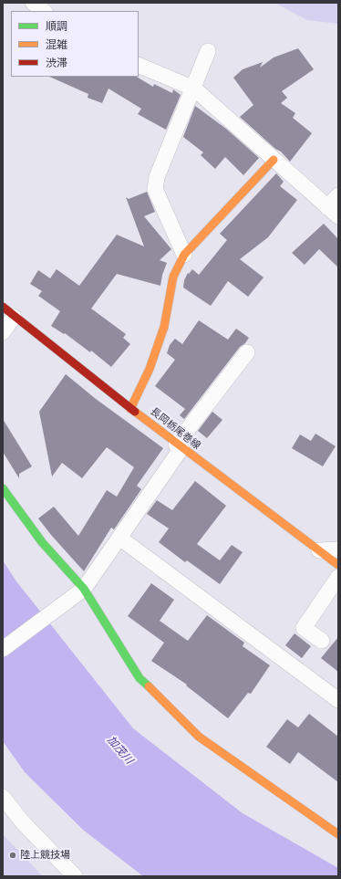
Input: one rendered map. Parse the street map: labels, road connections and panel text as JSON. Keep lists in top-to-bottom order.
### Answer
{
  "streets": {
    "street": ["長岡栃尾巻線"]
  },
  "water": ["加茂川"],
  "places": ["陸上競技場"],
  "legend": ["順調", "混雑", "渋滞"]
}
